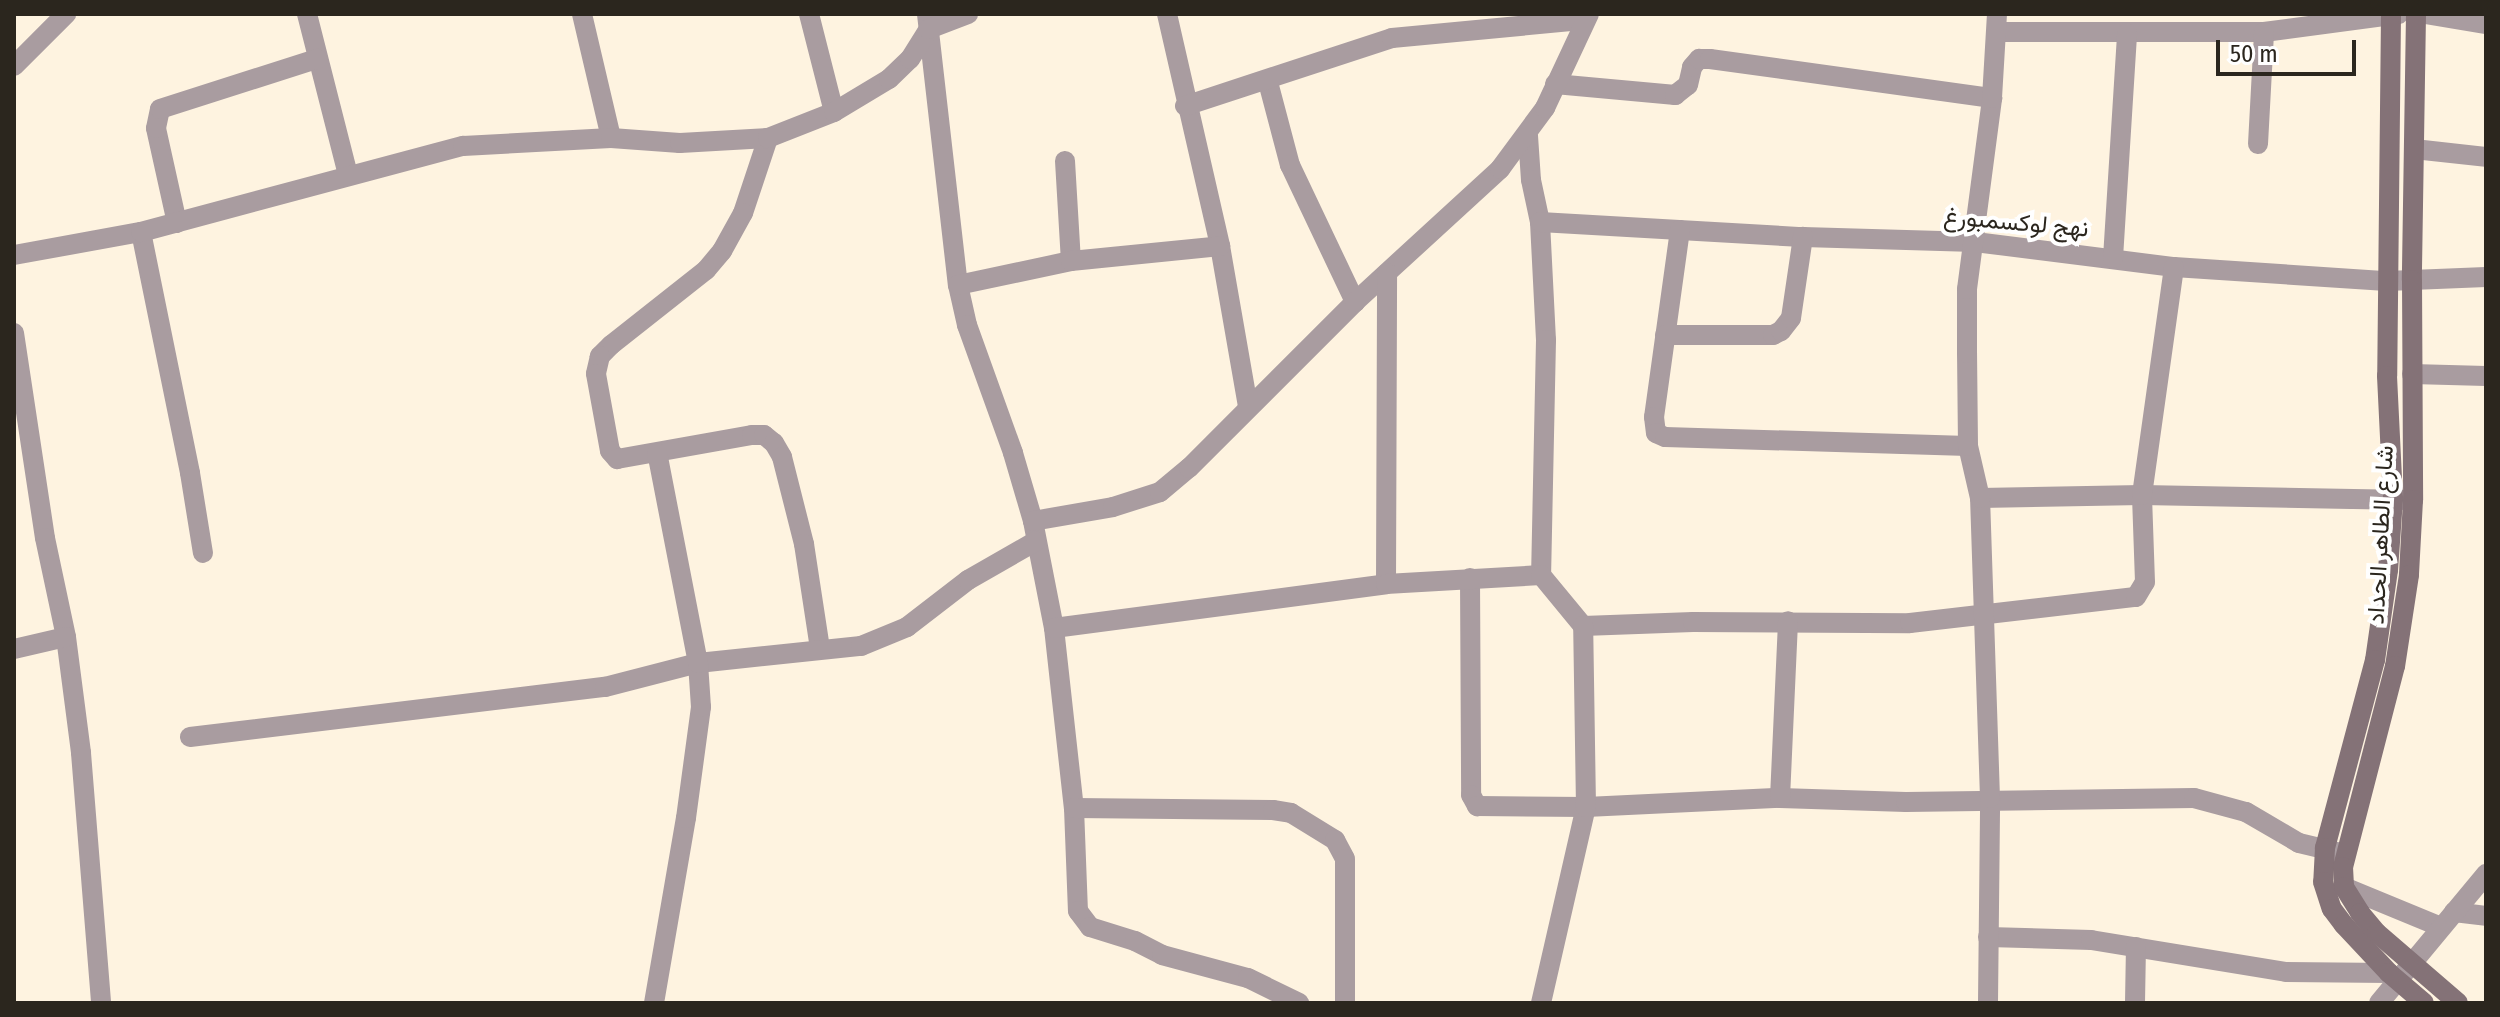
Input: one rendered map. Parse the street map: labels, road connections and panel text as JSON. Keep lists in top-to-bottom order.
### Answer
{
  "streets": {
    "street": ["نهج لوكسمبورغ", "شارع الطاهر الحداد"]
  },
  "crossings": [
    ["نهج لوكسمبورغ", "شارع الطاهر الحداد"]
  ],
  "scale_bar": "50 m"
}
